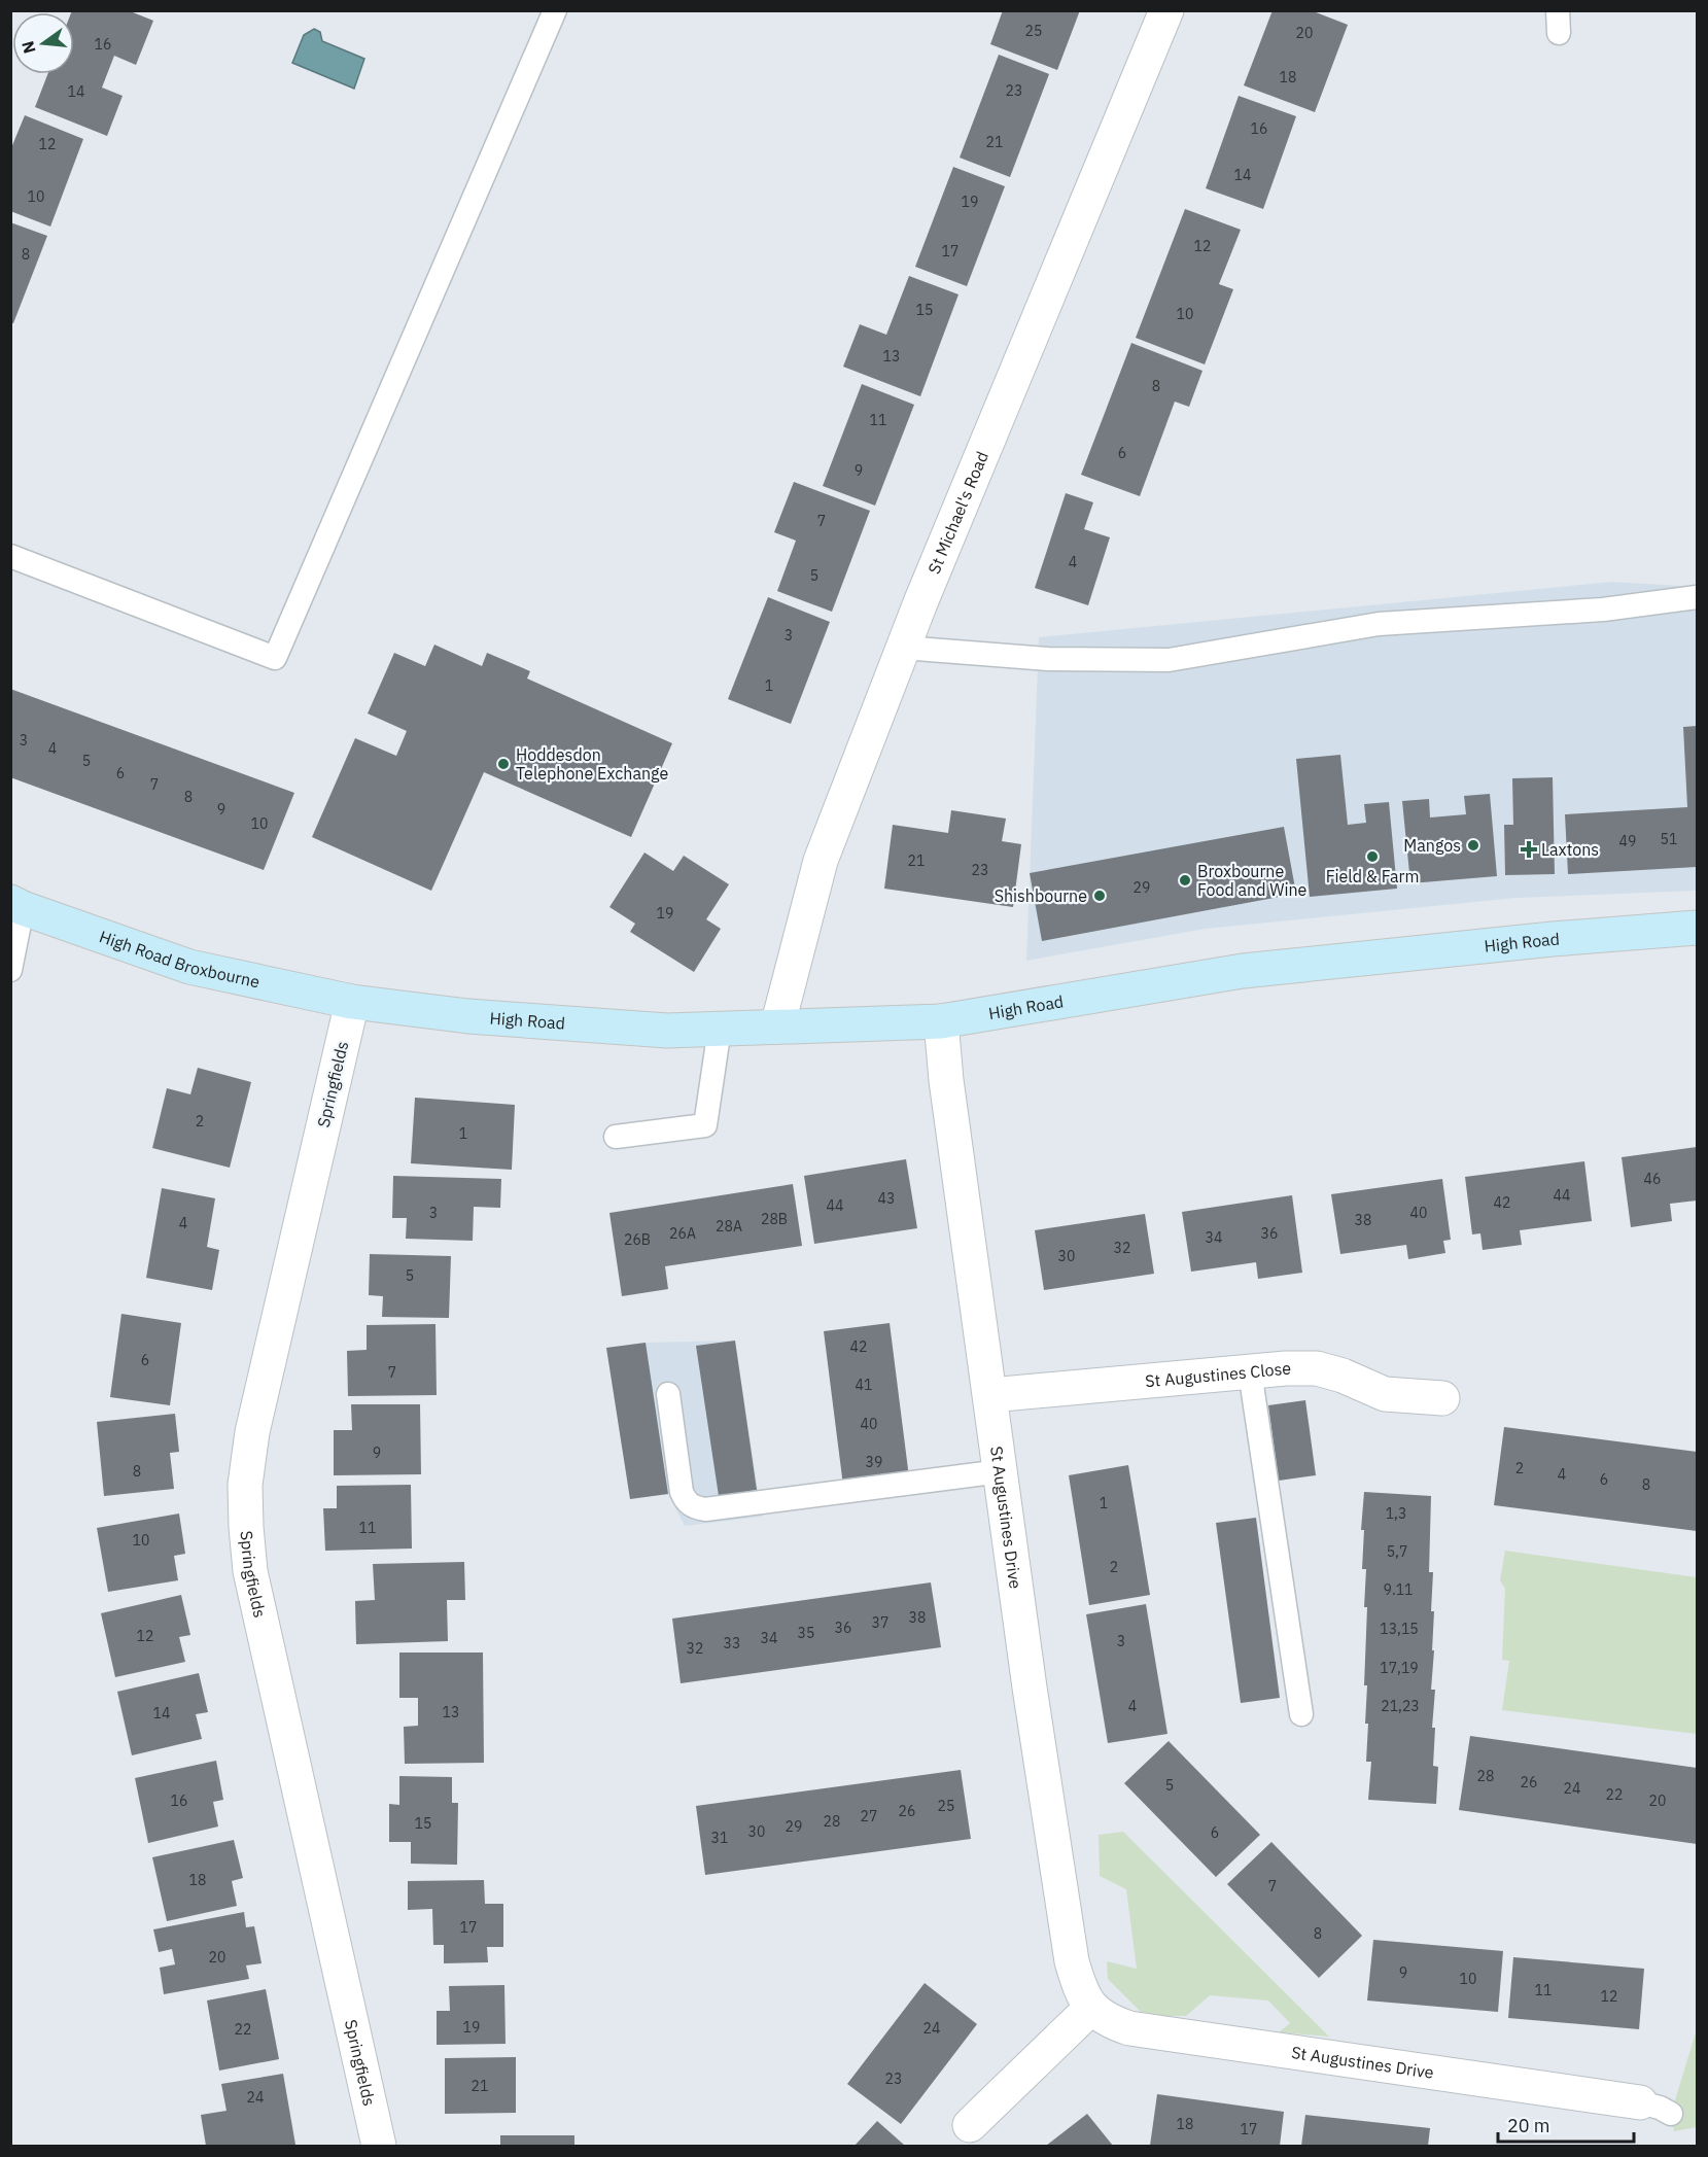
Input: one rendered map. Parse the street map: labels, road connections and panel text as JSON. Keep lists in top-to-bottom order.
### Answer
{
  "streets": {
    "main road": ["High Road", "High Road Broxbourne"],
    "street": [
      "St Michael's Road",
      "Springfields",
      "St Augustines Close",
      "St Augustines Drive"
    ]
  },
  "crossings": [
    ["St Michael's Road", "High Road"],
    ["High Road", "High Road Broxbourne"],
    ["High Road", "Springfields"],
    ["High Road", "St Augustines Drive"],
    ["High Road Broxbourne", "Springfields"],
    ["St Augustines Close", "St Augustines Drive"]
  ],
  "places": {
    "other": [
      "Hoddesdon Telephone Exchange",
      "Mangos",
      "Field & Farm",
      "Broxbourne Food and Wine",
      "Shishbourne"
    ],
    "health": ["Laxtons"]
  },
  "house_numbers": [
    "25",
    "20",
    "16",
    "18",
    "23",
    "14",
    "16",
    "21",
    "12",
    "14",
    "10",
    "19",
    "12",
    "17",
    "8",
    "15",
    "10",
    "13",
    "8",
    "11",
    "6",
    "9",
    "7",
    "4",
    "5",
    "3",
    "1",
    "3",
    "4",
    "5",
    "6",
    "7",
    "8",
    "9",
    "10",
    "51",
    "49",
    "21",
    "23",
    "29",
    "19",
    "2",
    "1",
    "46",
    "44",
    "43",
    "42",
    "44",
    "3",
    "40",
    "28B",
    "38",
    "4",
    "28A",
    "26A",
    "36",
    "34",
    "26B",
    "32",
    "30",
    "5",
    "42",
    "6",
    "7",
    "41",
    "40",
    "9",
    "39",
    "2",
    "8",
    "4",
    "6",
    "8",
    "1",
    "1,3",
    "11",
    "10",
    "5,7",
    "2",
    "9.11",
    "38",
    "37",
    "36",
    "13,15",
    "35",
    "12",
    "34",
    "3",
    "33",
    "32",
    "17,19",
    "4",
    "21,23",
    "13",
    "14",
    "28",
    "26",
    "5",
    "24",
    "22",
    "16",
    "20",
    "25",
    "26",
    "27",
    "28",
    "15",
    "29",
    "30",
    "6",
    "31",
    "18",
    "7",
    "17",
    "8",
    "20",
    "9",
    "10",
    "11",
    "12",
    "19",
    "24",
    "22",
    "23",
    "21",
    "24",
    "18",
    "17"
  ],
  "scale_bar": "20 m",
  "north": "left"
}
